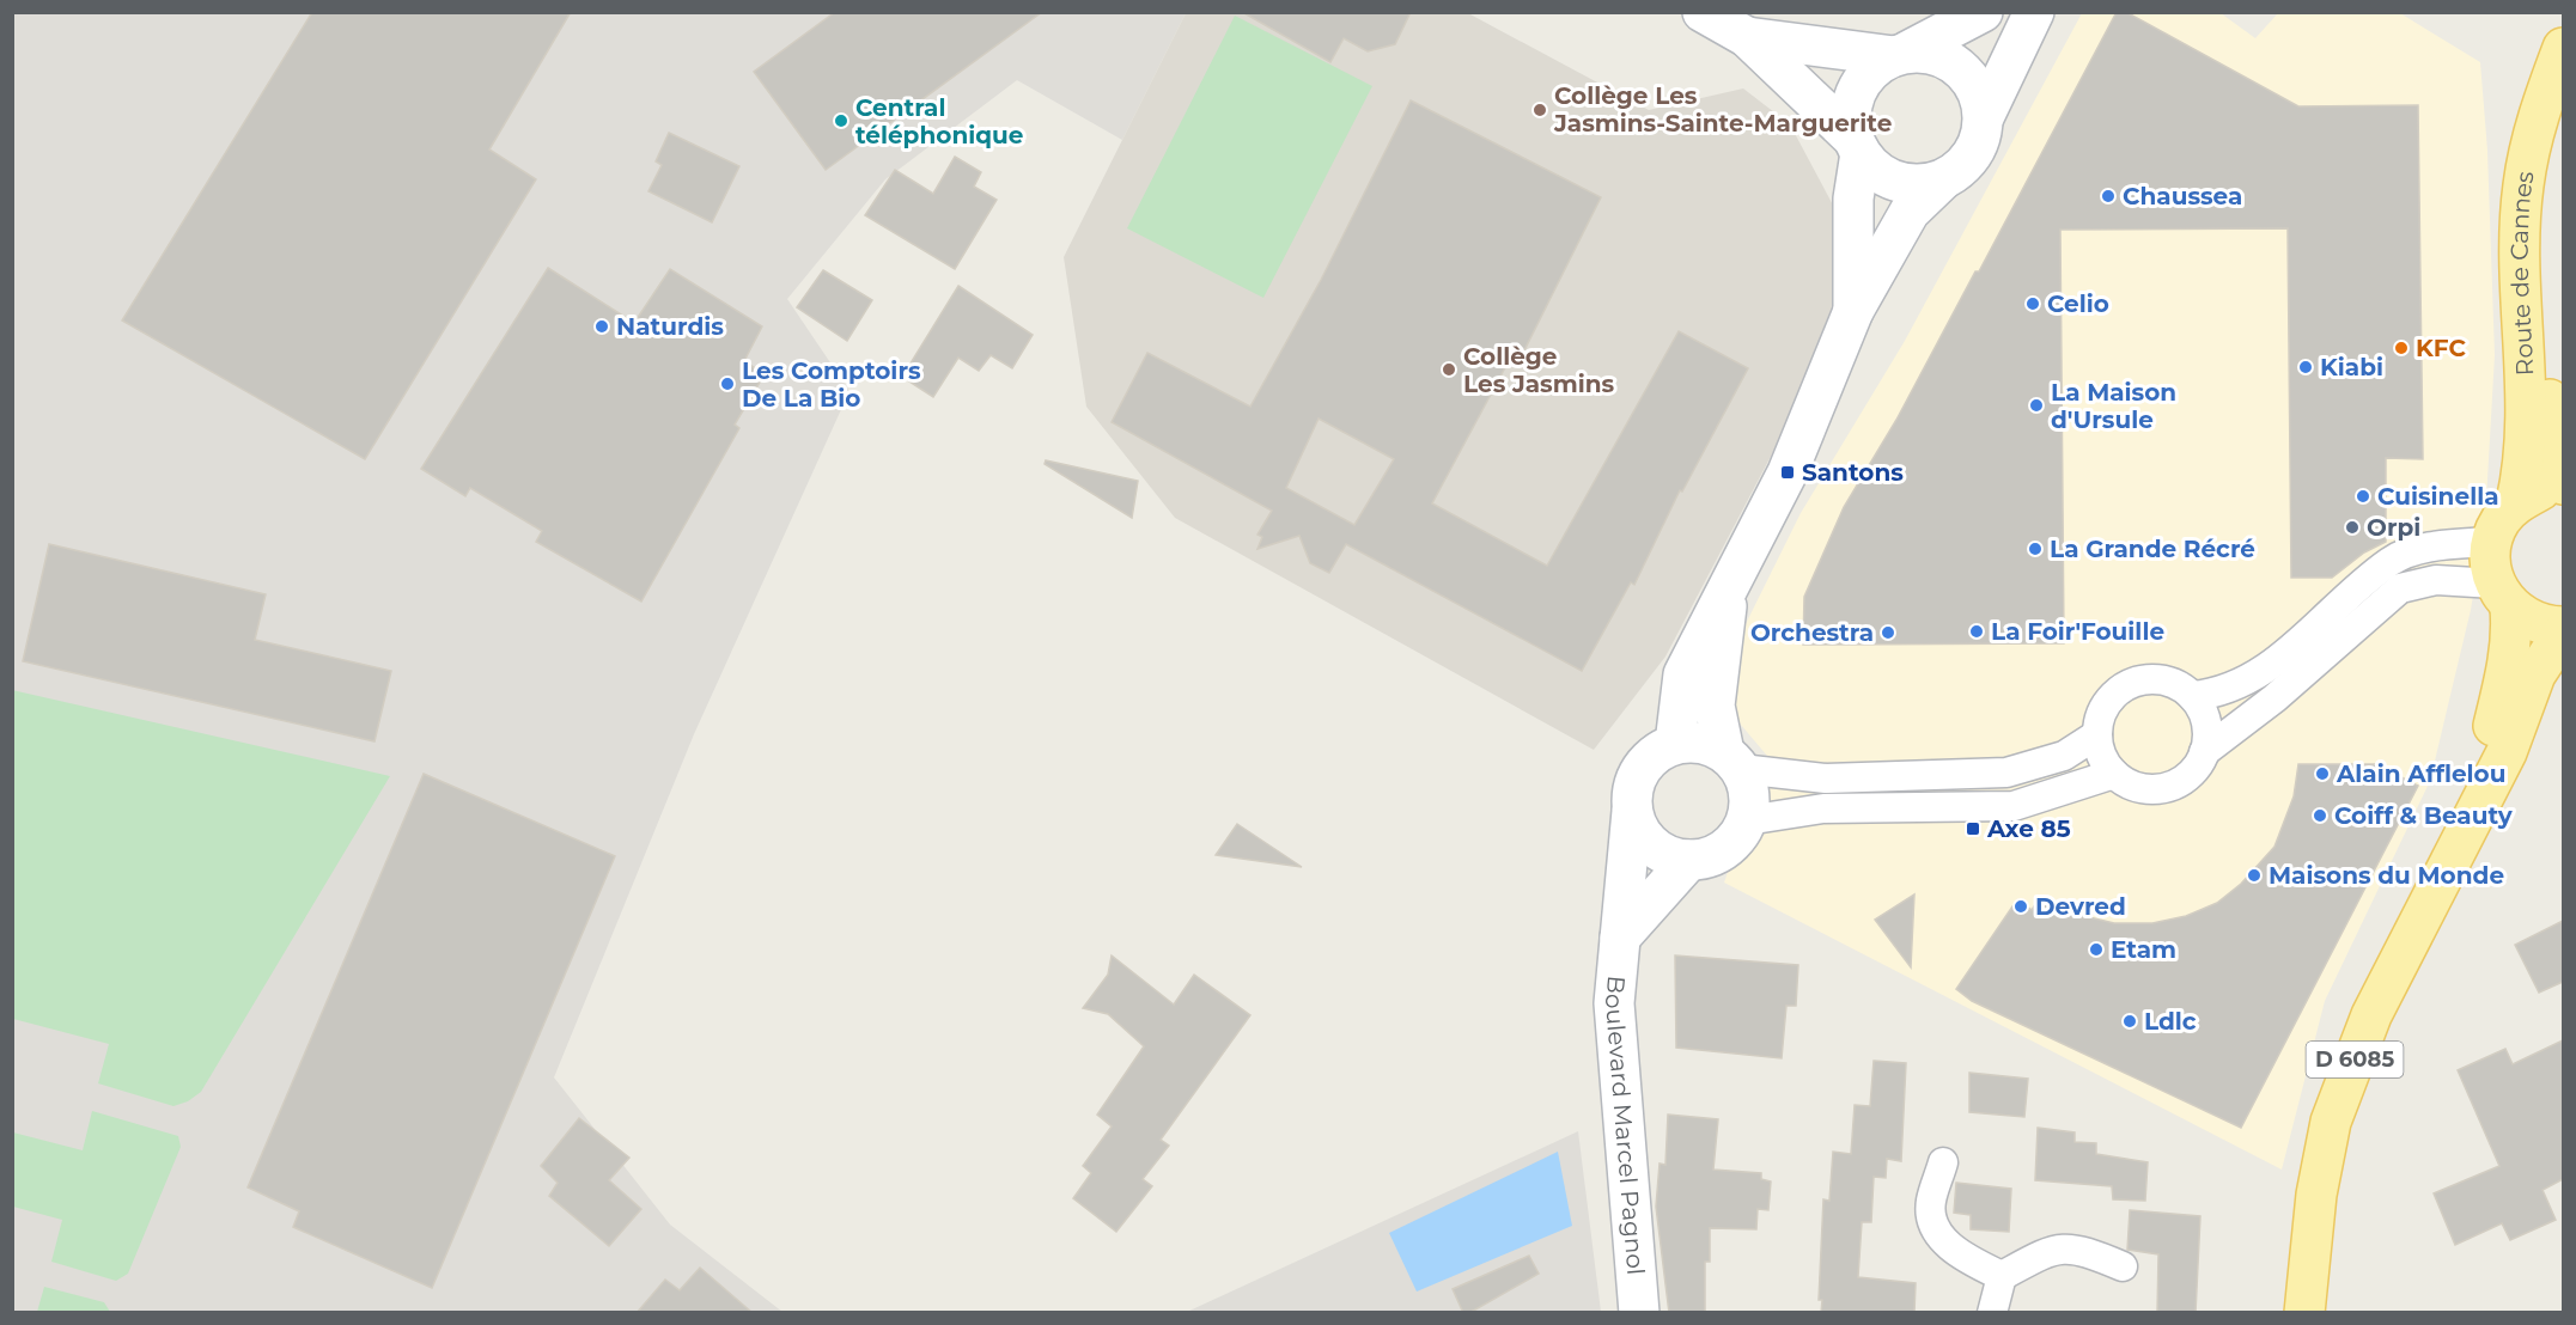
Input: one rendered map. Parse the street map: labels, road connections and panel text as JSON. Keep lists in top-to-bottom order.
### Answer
{
  "streets": {
    "main road": ["Route de Cannes", "D 6085"],
    "street": ["Boulevard Marcel Pagnol"]
  },
  "places": {
    "other": [
      "Collège Les Jasmins-Sainte-Marguerite",
      "Central téléphonique",
      "Chaussea",
      "Celio",
      "Naturdis",
      "KFC",
      "Kiabi",
      "Collège Les Jasmins",
      "Les Comptoirs De La Bio",
      "La Maison d'Ursule",
      "Cuisinella",
      "Orpi",
      "La Grande Récré",
      "La Foir'Fouille",
      "Orchestra",
      "Alain Afflelou",
      "Coiff & Beauty",
      "Maisons du Monde",
      "Devred",
      "Etam",
      "Ldlc"
    ],
    "transit": ["Santons", "Axe 85"]
  }
}
